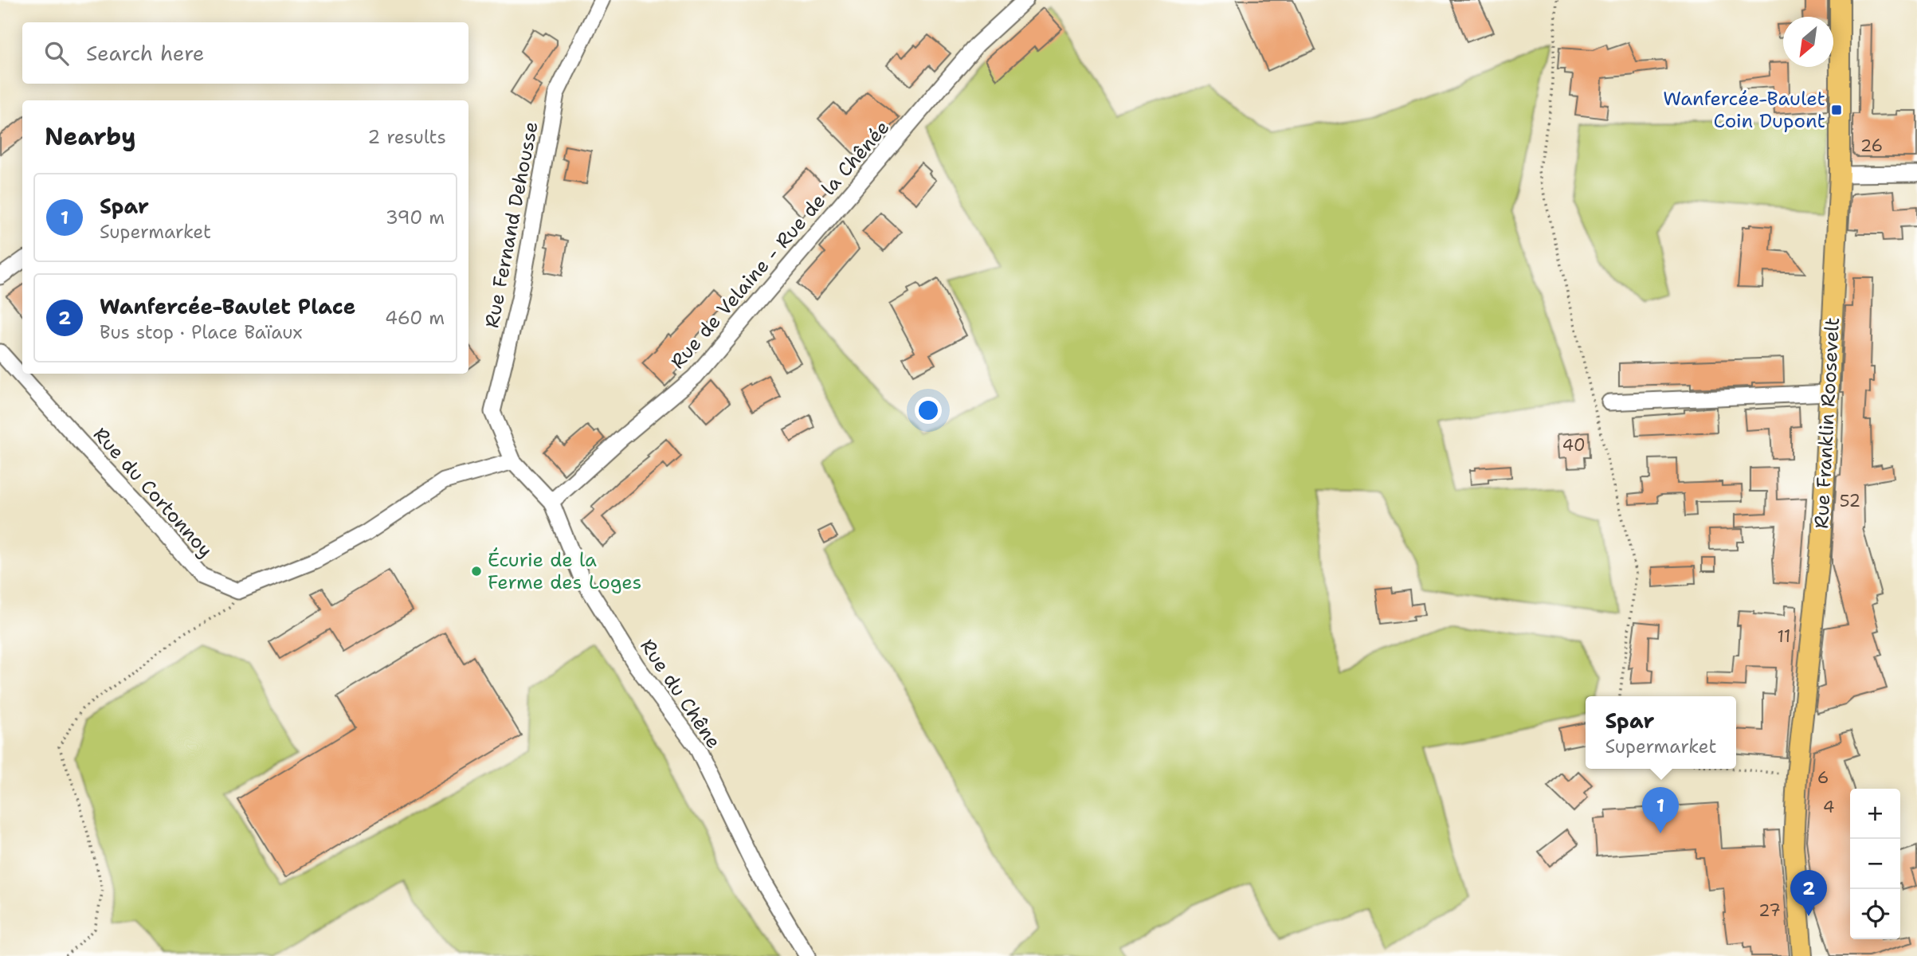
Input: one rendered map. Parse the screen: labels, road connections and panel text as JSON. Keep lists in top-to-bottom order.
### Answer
{
  "streets": {
    "main road": ["Rue Franklin Roosevelt"],
    "street": [
      "Rue Fernand Dehousse",
      "Rue de Velaine - Rue de la Chênée",
      "Rue du Cortonnoy",
      "Rue du Chêne"
    ]
  },
  "crossings": [
    ["Rue Fernand Dehousse", "Rue du Chêne"],
    ["Rue de Velaine - Rue de la Chênée", "Rue du Chêne"]
  ],
  "places": {
    "transit": ["Wanfercée-Baulet Coin Dupont"],
    "other": ["Écurie de la Ferme des Loges"]
  },
  "house_numbers": [
    "26",
    "40",
    "52",
    "11",
    "6",
    "4",
    "27"
  ],
  "north": "bottom left",
  "page": {
    "search": "Search here",
    "heading": ["Nearby", "2 results"],
    "list": [
      {
        "mark": "1",
        "name": "Spar",
        "note": "Supermarket",
        "value": "390 m"
      },
      {
        "mark": "2",
        "name": "Wanfercée-Baulet Place",
        "note": "Bus stop · Place Baïaux",
        "value": "460 m"
      }
    ],
    "popup": ["Spar", "Supermarket"],
    "pins": ["1", "2"],
    "map_buttons": ["+", "−"]
  }
}
